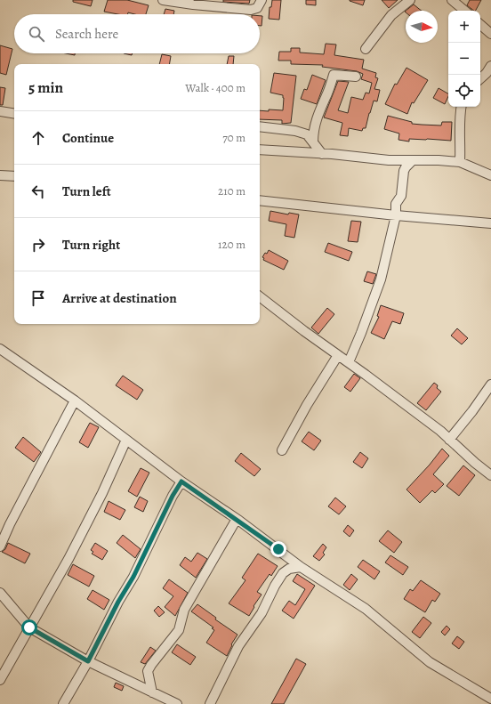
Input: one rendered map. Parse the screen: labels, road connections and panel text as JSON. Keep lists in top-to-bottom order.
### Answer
{
  "north": "right",
  "page": {
    "map_buttons": ["+", "−"],
    "search": "Search here",
    "heading": ["5 min", "Walk · 400 m"],
    "list": [
      ["Continue", "70 m"],
      ["Turn left", "210 m"],
      ["Turn right", "120 m"],
      "Arrive at destination"
    ]
  }
}
